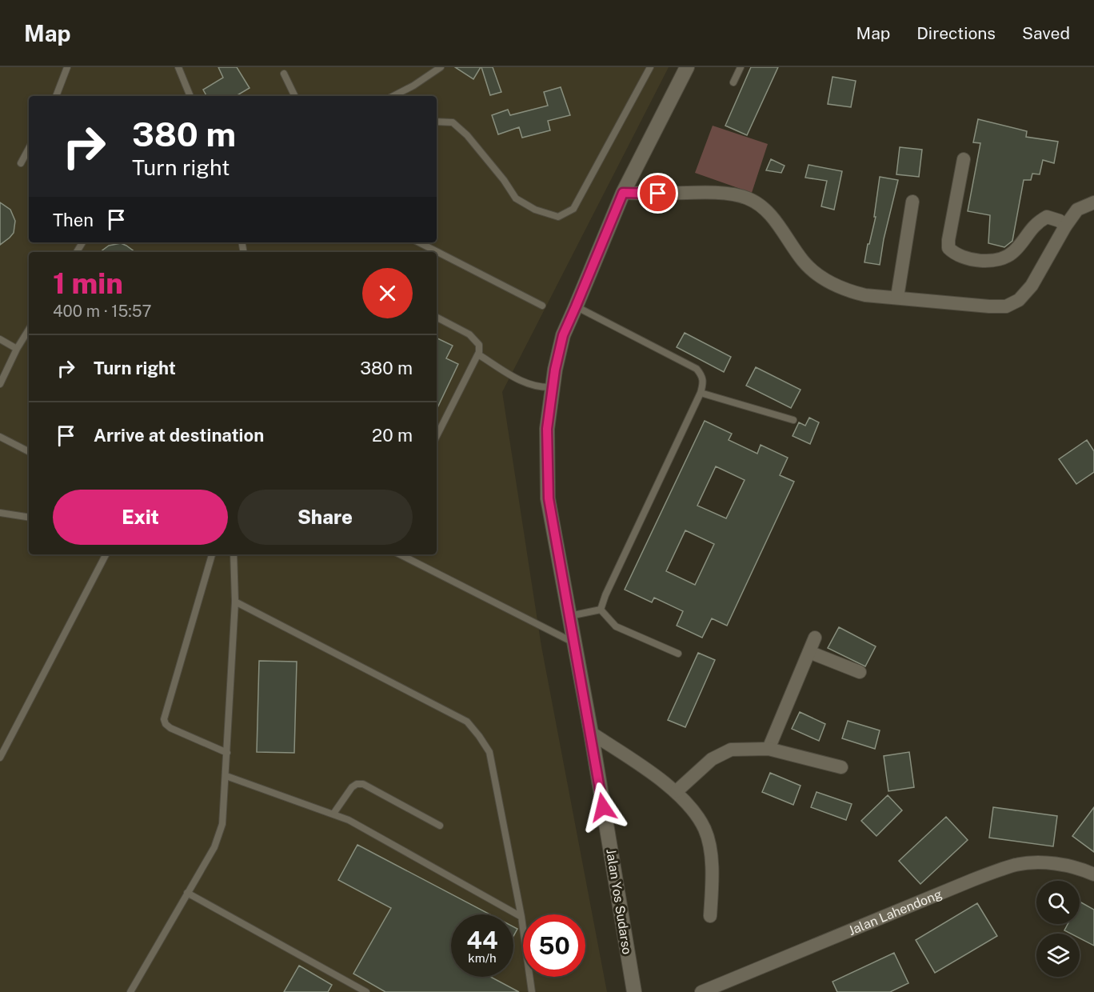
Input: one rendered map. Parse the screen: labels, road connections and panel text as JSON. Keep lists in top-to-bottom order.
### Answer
{
  "streets": {
    "main road": ["Jalan Yos Sudarso"],
    "street": ["Jalan Lahendong"]
  },
  "page": {
    "header": "Map",
    "nav": ["Map", "Directions", "Saved"],
    "turn": ["380 m", "Turn right"],
    "then": "Then",
    "heading": ["1 min", "400 m · 15:57"],
    "list": [
      {
        "name": "Turn right",
        "value": "380 m"
      },
      {
        "name": "Arrive at destination",
        "value": "20 m"
      }
    ],
    "buttons": ["Exit", "Share"],
    "speed": "44 km/h",
    "limit": "50"
  }
}
